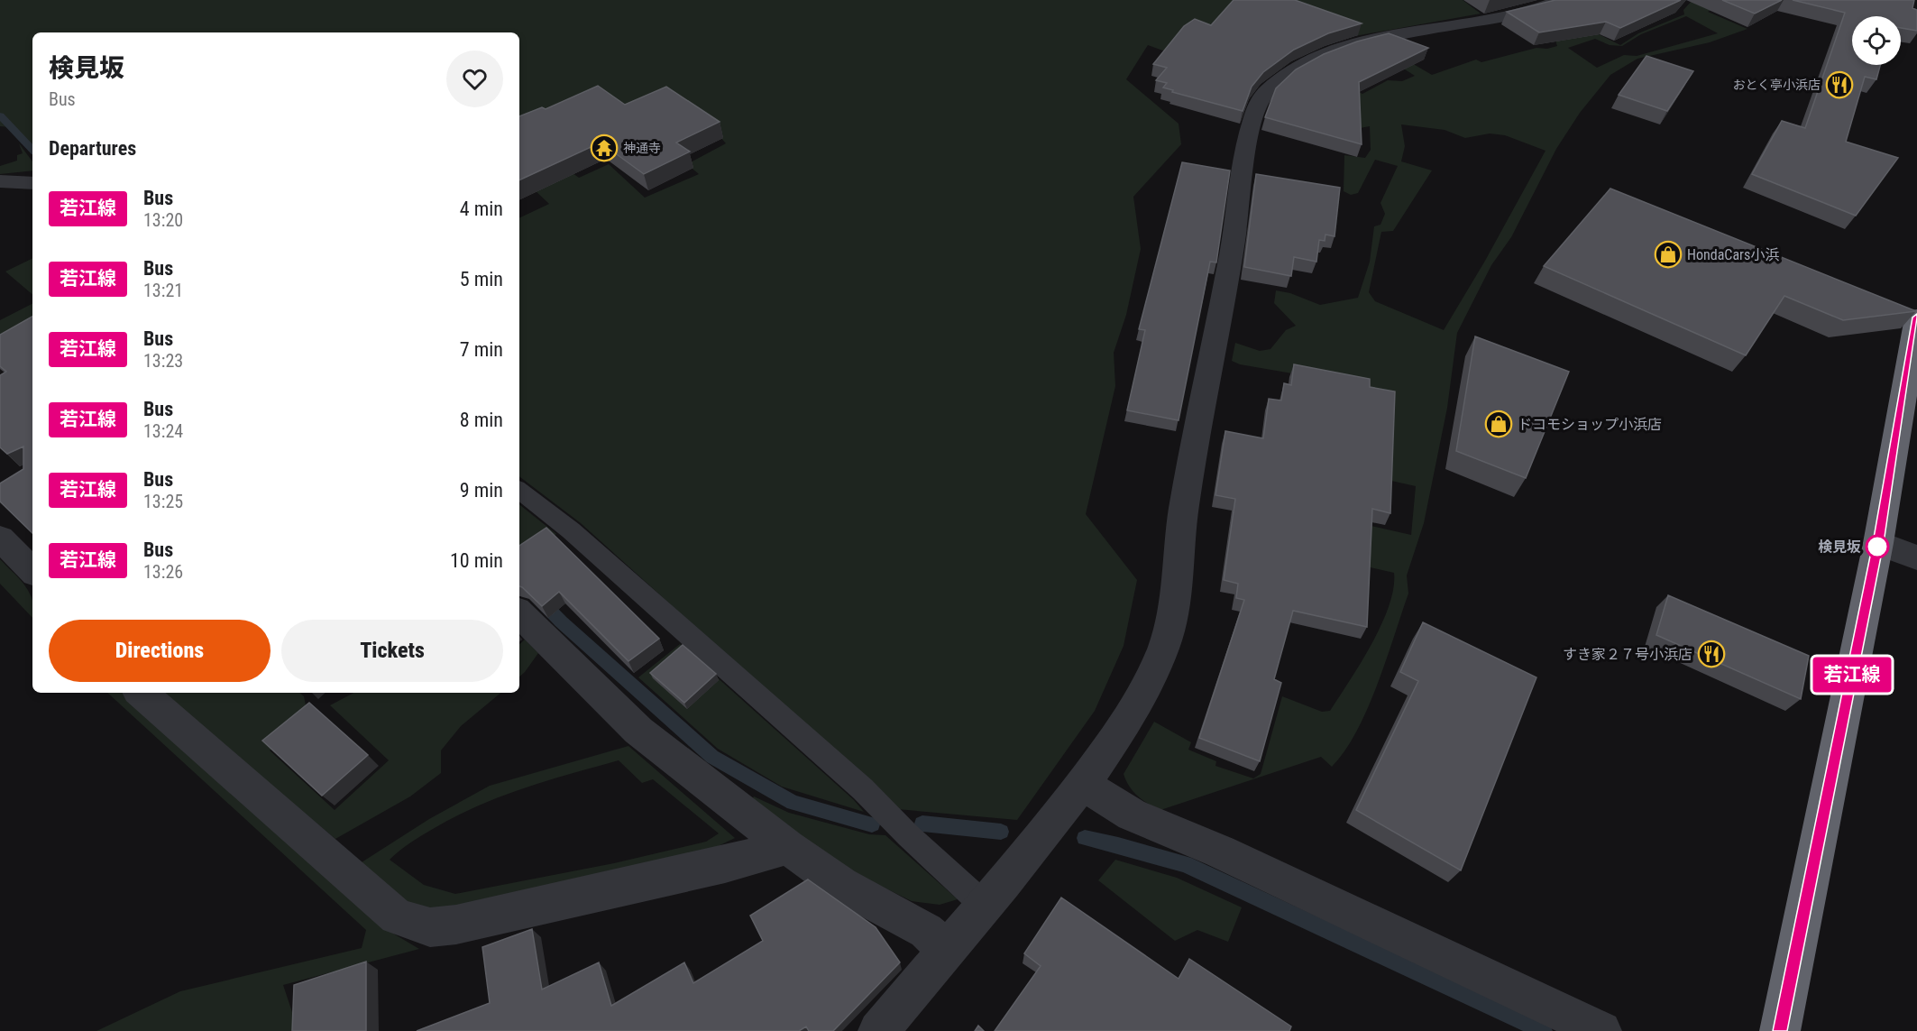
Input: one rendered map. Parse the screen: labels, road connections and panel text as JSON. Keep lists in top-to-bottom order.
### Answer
{
  "places": {
    "restaurant": ["おとく亭小浜店", "すき家２７号小浜店"],
    "temple": ["神通寺"],
    "shop": ["HondaCars小浜", "ドコモショップ小浜店"],
    "other": ["検見坂"]
  },
  "lines": ["bus line 若江線"],
  "page": {
    "on_map": "若江線",
    "heading": [
      ["検見坂", "Bus"],
      "Departures"
    ],
    "list": [
      {
        "mark": "若江線",
        "name": "Bus",
        "note": "13:20",
        "value": "4 min"
      },
      {
        "mark": "若江線",
        "name": "Bus",
        "note": "13:21",
        "value": "5 min"
      },
      {
        "mark": "若江線",
        "name": "Bus",
        "note": "13:23",
        "value": "7 min"
      },
      {
        "mark": "若江線",
        "name": "Bus",
        "note": "13:24",
        "value": "8 min"
      },
      {
        "mark": "若江線",
        "name": "Bus",
        "note": "13:25",
        "value": "9 min"
      },
      {
        "mark": "若江線",
        "name": "Bus",
        "note": "13:26",
        "value": "10 min"
      }
    ],
    "buttons": ["Directions", "Tickets"]
  }
}
